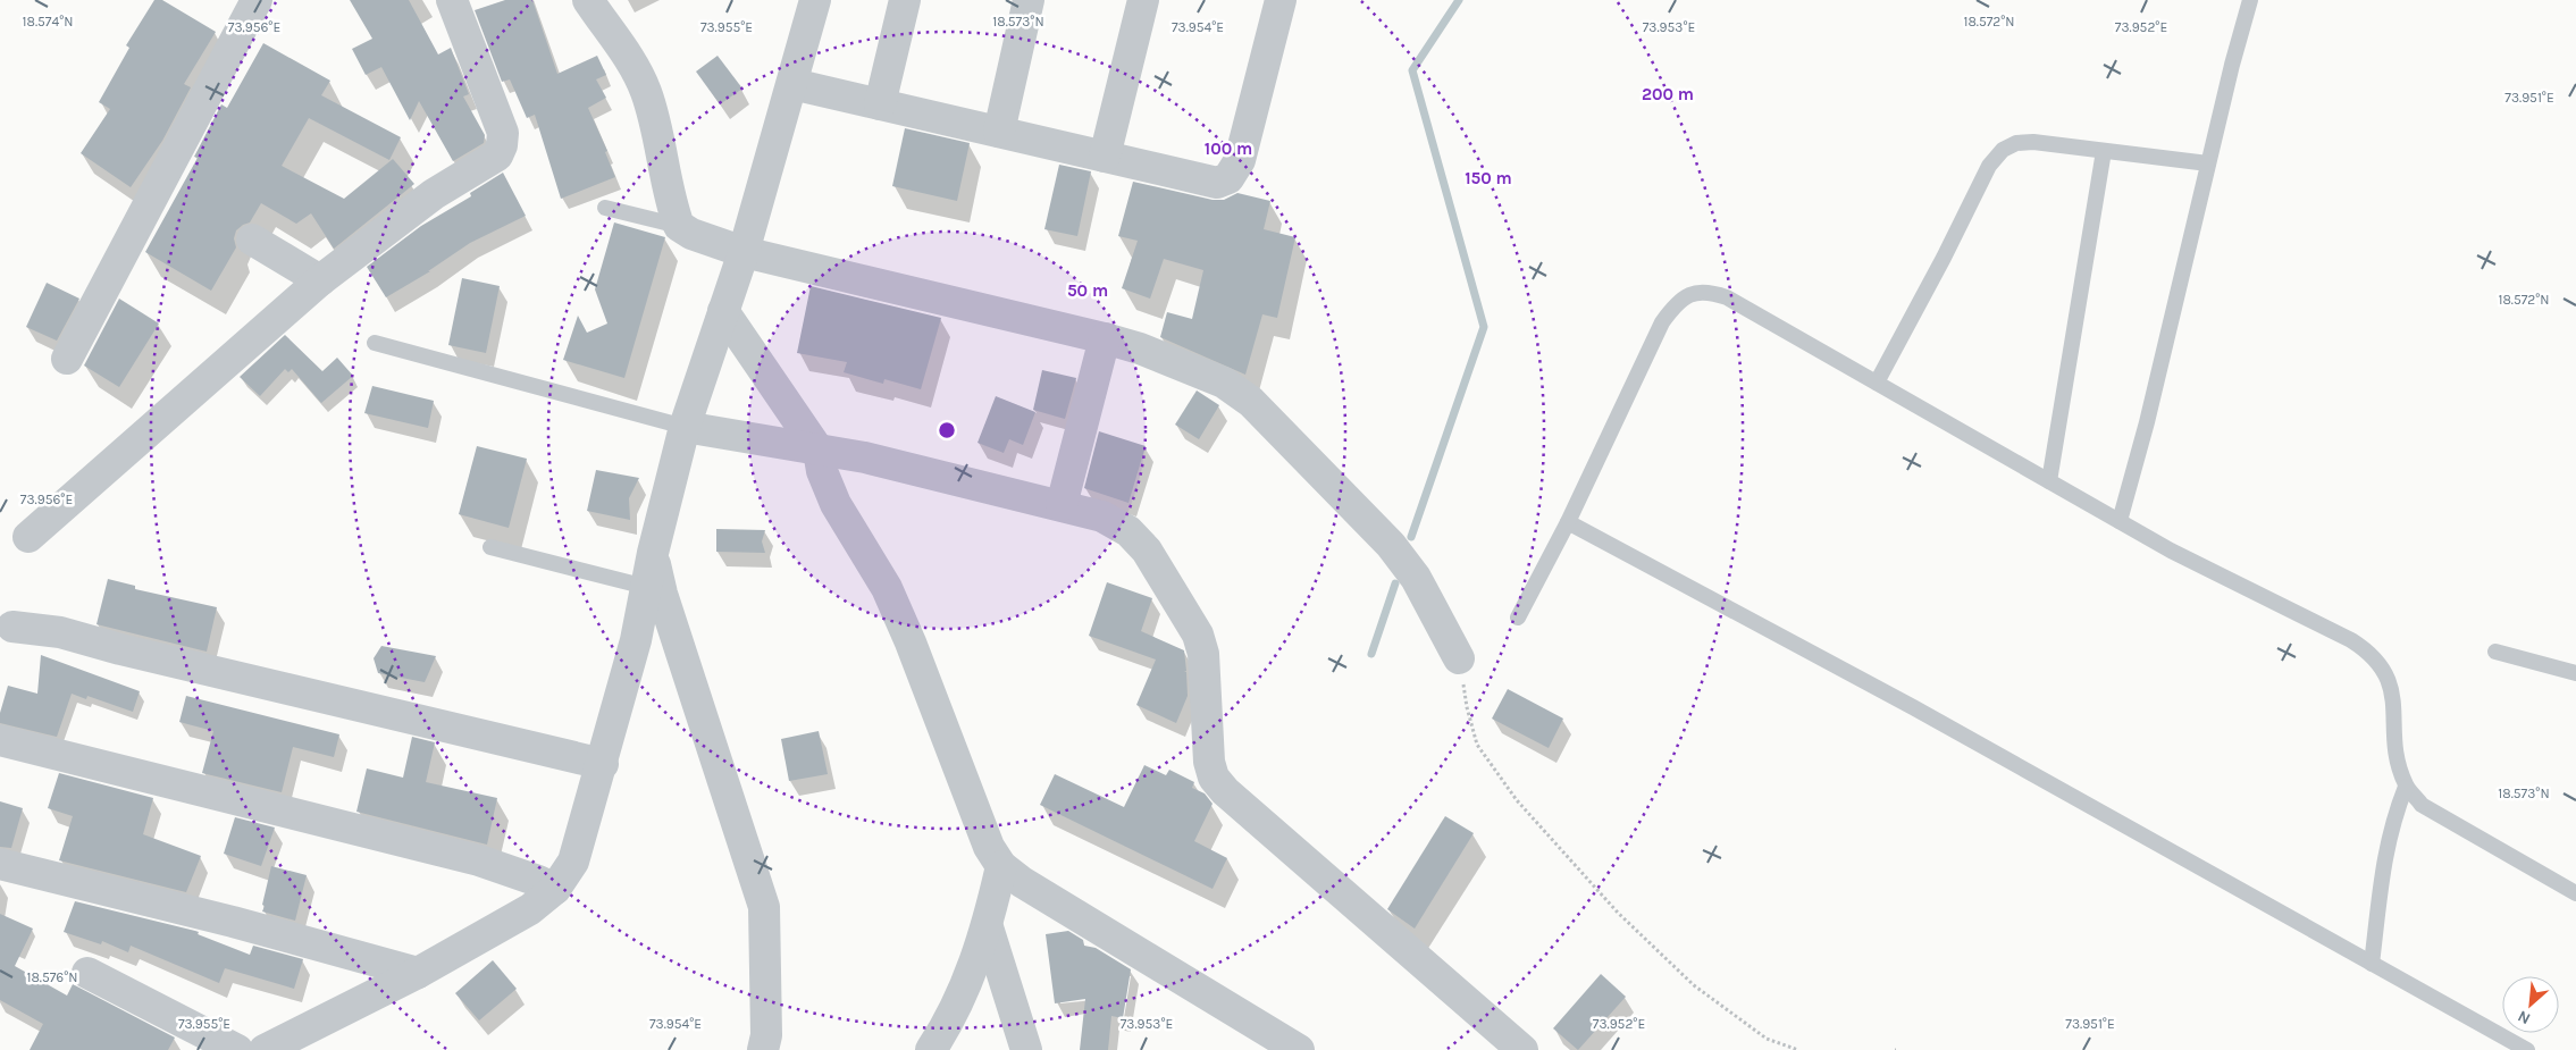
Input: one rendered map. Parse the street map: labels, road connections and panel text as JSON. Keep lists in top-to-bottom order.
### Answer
{
  "north": "bottom left",
  "coordinates": [
    "18.573°N",
    "18.574°N",
    "18.572°N",
    "73.956°E",
    "73.955°E",
    "73.954°E",
    "73.953°E",
    "73.952°E",
    "73.951°E",
    "18.576°N"
  ],
  "rings": [
    "200 m",
    "100 m",
    "150 m",
    "50 m"
  ]
}
